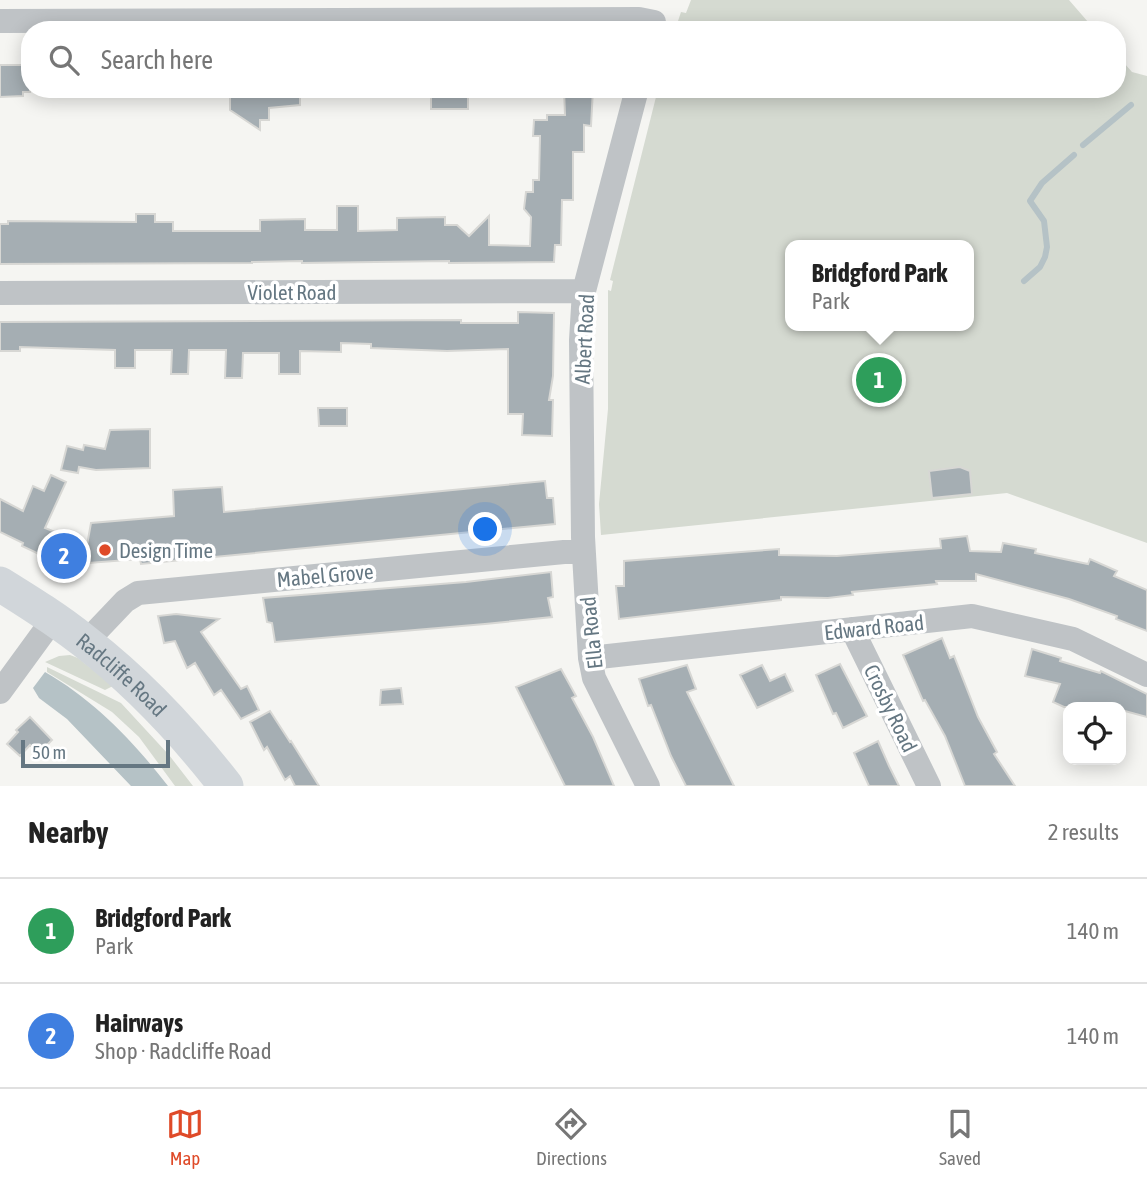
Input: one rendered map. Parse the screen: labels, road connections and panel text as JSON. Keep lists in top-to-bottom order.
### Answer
{
  "streets": {
    "highway": ["Radcliffe Road"],
    "street": [
      "Violet Road",
      "Albert Road",
      "Mabel Grove",
      "Edward Road",
      "Ella Road",
      "Crosby Road"
    ]
  },
  "crossings": [
    ["Violet Road", "Albert Road"],
    ["Albert Road", "Mabel Grove"],
    ["Albert Road", "Ella Road"],
    ["Mabel Grove", "Ella Road"],
    ["Mabel Grove", "Radcliffe Road"],
    ["Edward Road", "Ella Road"],
    ["Edward Road", "Crosby Road"]
  ],
  "places": ["Design Time"],
  "scale_bar": "50 m",
  "page": {
    "search": "Search here",
    "popup": ["Bridgford Park", "Park"],
    "pins": ["1", "2"],
    "scale": "50 m",
    "heading": ["Nearby", "2 results"],
    "list": [
      {
        "mark": "1",
        "name": "Bridgford Park",
        "note": "Park",
        "value": "140 m"
      },
      {
        "mark": "2",
        "name": "Hairways",
        "note": "Shop · Radcliffe Road",
        "value": "140 m"
      }
    ],
    "nav": ["Map", "Directions", "Saved"]
  }
}
